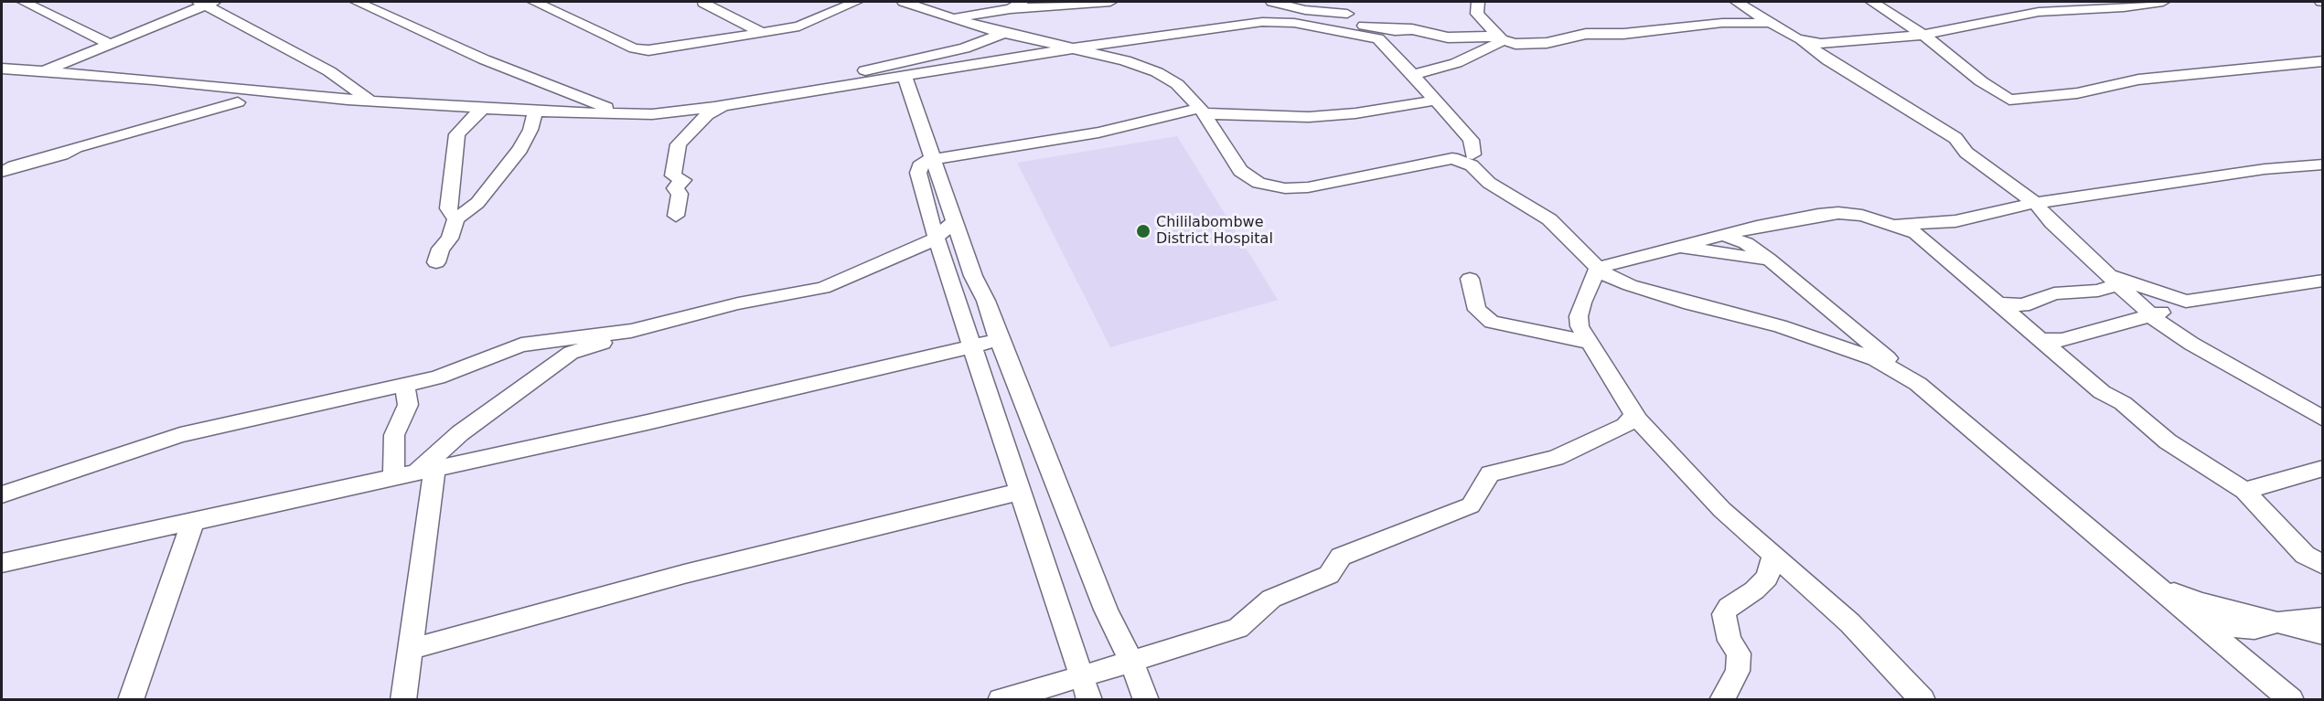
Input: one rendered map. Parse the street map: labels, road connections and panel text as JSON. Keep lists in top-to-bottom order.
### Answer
{
  "places": ["Chililabombwe District Hospital"]
}
